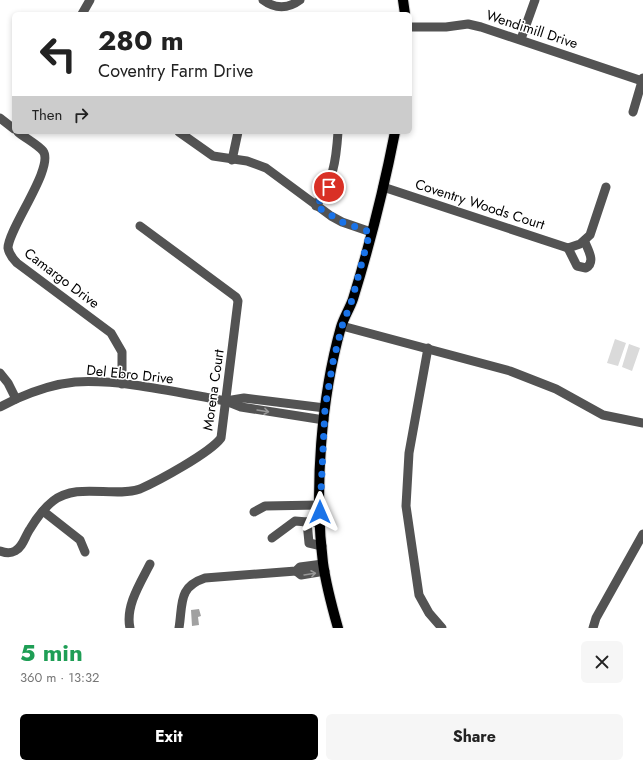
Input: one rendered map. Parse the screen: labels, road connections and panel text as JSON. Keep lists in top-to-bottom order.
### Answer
{
  "streets": {
    "street": [
      "Wendimill Drive",
      "Coventry Woods Court",
      "Camargo Drive",
      "Del Ebro Drive",
      "Morena Court"
    ]
  },
  "crossings": [
    ["Camargo Drive", "Del Ebro Drive"],
    ["Del Ebro Drive", "Morena Court"]
  ],
  "page": {
    "turn": ["280 m", "Coventry Farm Drive"],
    "then": "Then",
    "heading": ["5 min", "360 m · 13:32"],
    "buttons": ["Exit", "Share"]
  }
}
